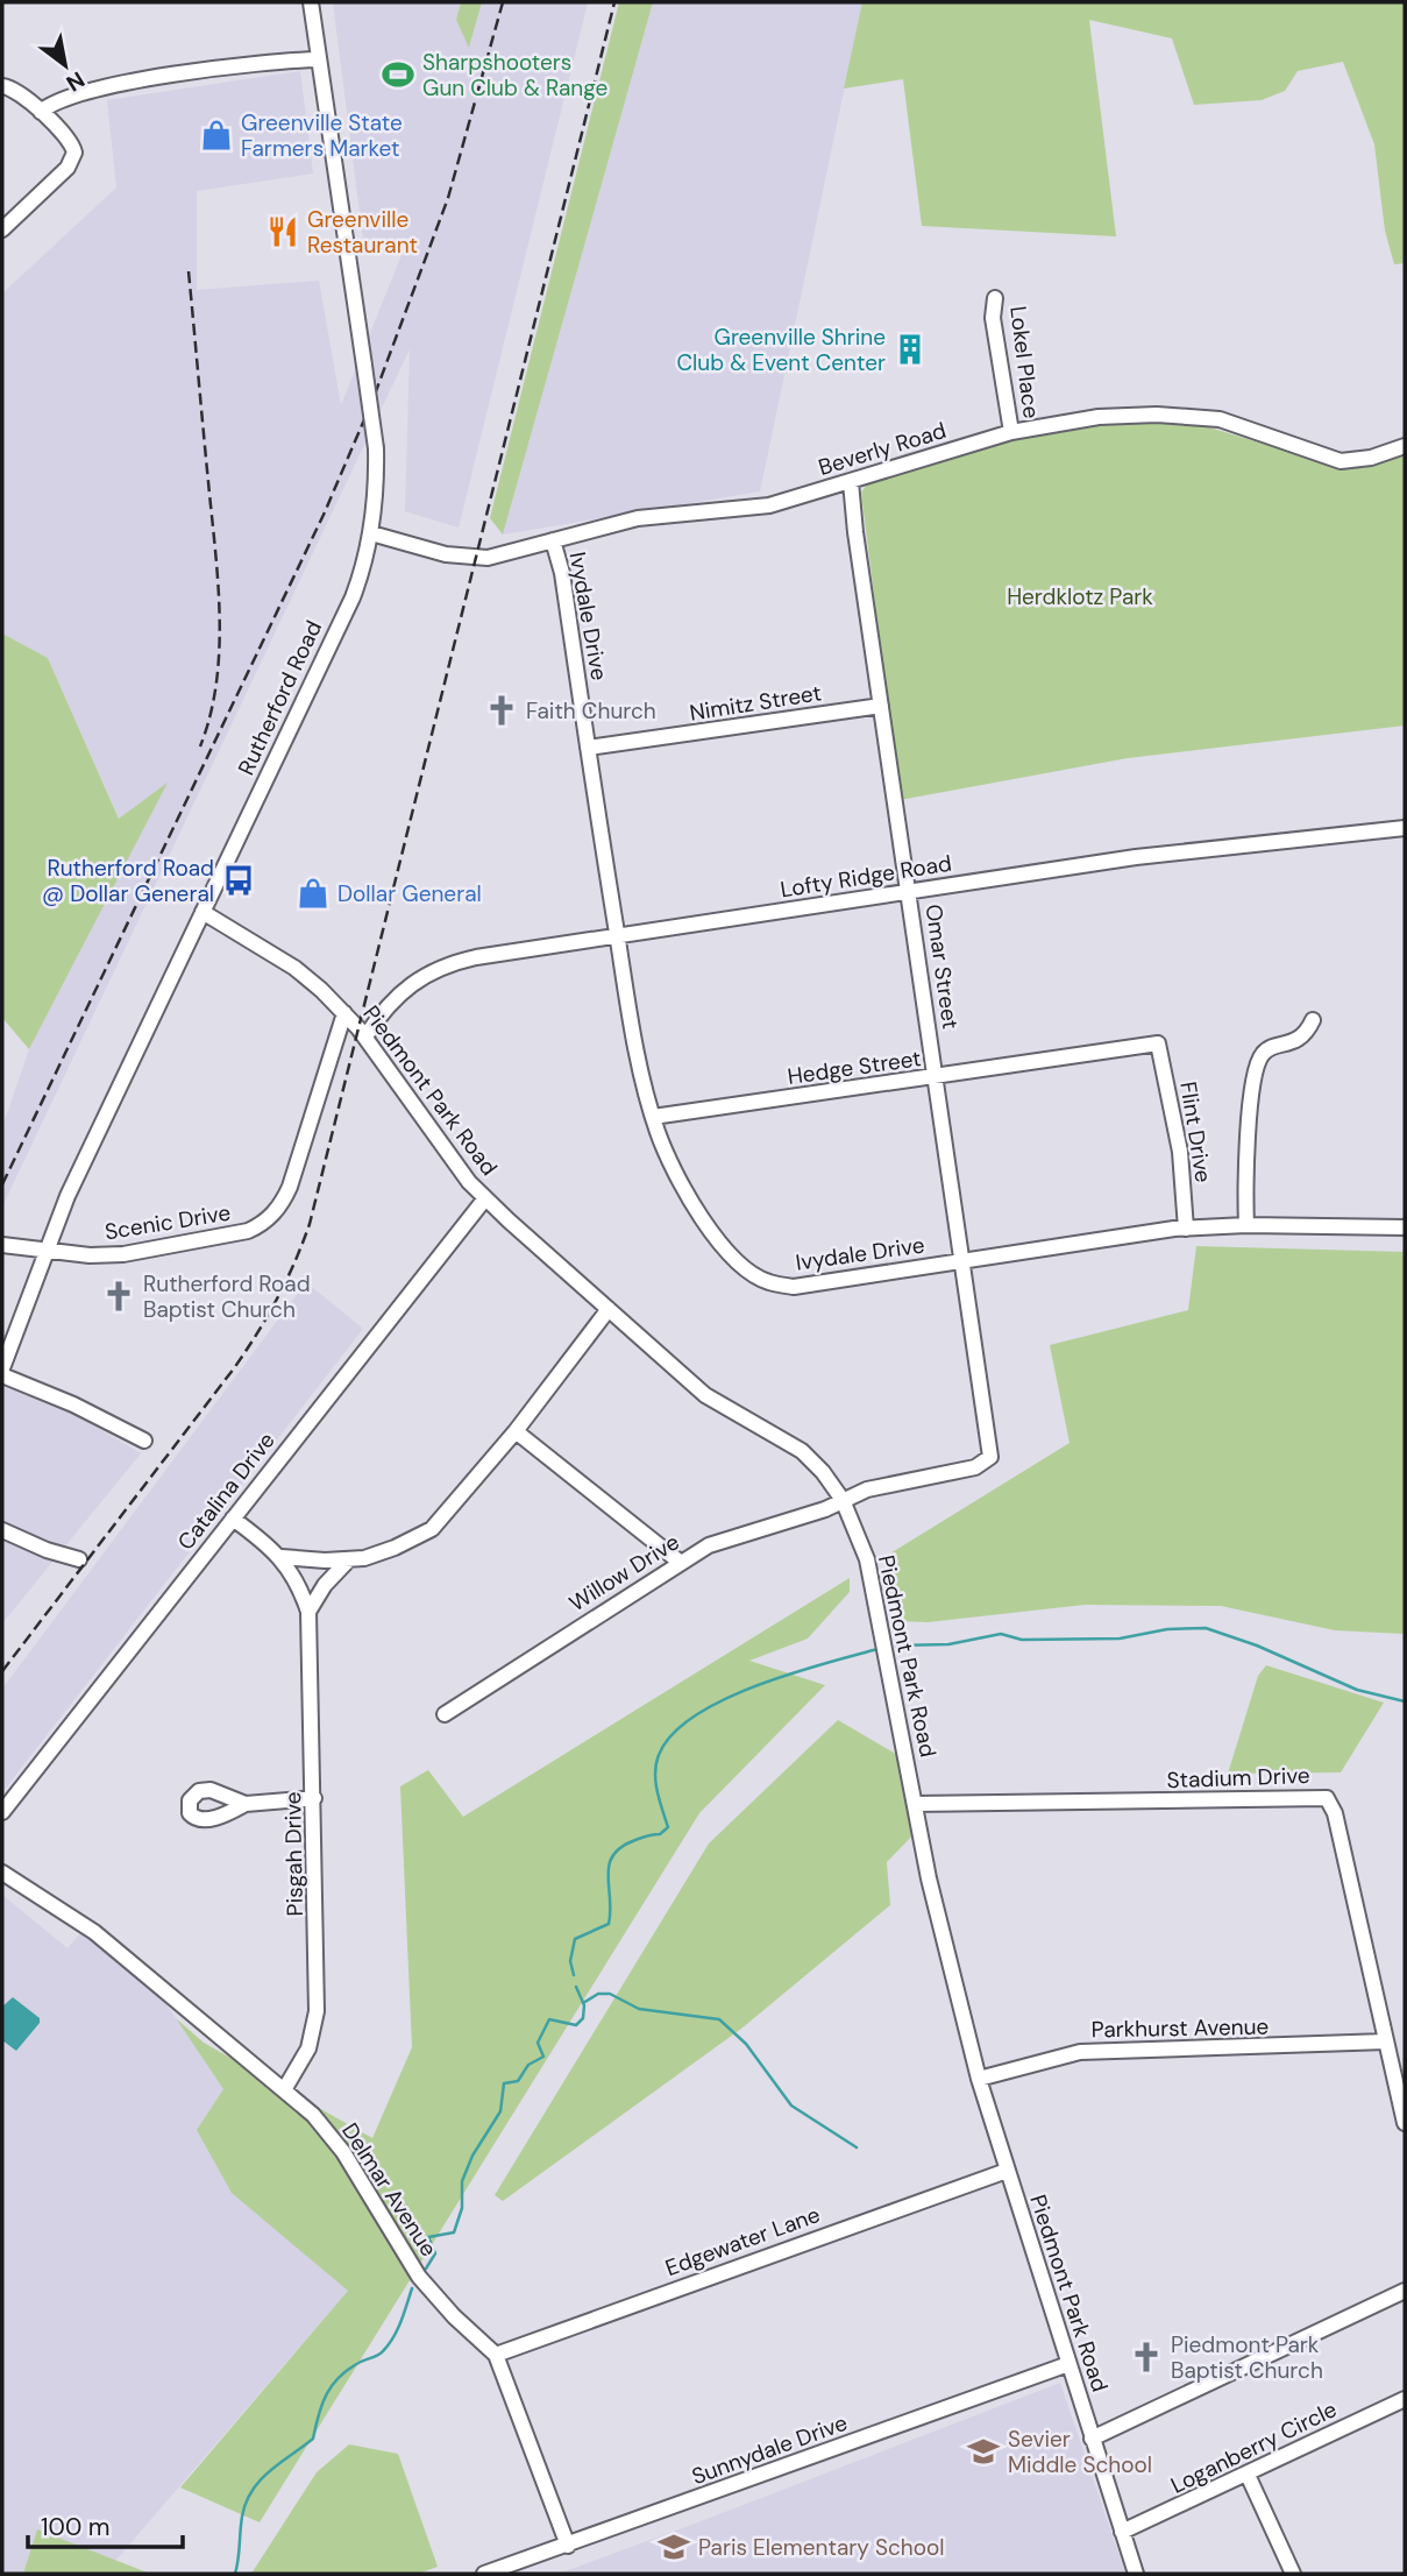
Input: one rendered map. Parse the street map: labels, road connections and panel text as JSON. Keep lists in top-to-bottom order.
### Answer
{
  "streets": {
    "street": [
      "Lokel Place",
      "Beverly Road",
      "Ivydale Drive",
      "Rutherford Road",
      "Nimitz Street",
      "Lofty Ridge Road",
      "Omar Street",
      "Hedge Street",
      "Piedmont Park Road",
      "Flint Drive",
      "Scenic Drive",
      "Catalina Drive",
      "Willow Drive",
      "Stadium Drive",
      "Pisgah Drive",
      "Parkhurst Avenue",
      "Delmar Avenue",
      "Edgewater Lane",
      "Loganberry Circle",
      "Sunnydale Drive"
    ]
  },
  "crossings": [
    ["Lokel Place", "Beverly Road"],
    ["Beverly Road", "Ivydale Drive"],
    ["Beverly Road", "Rutherford Road"],
    ["Beverly Road", "Omar Street"],
    ["Ivydale Drive", "Nimitz Street"],
    ["Ivydale Drive", "Lofty Ridge Road"],
    ["Ivydale Drive", "Omar Street"],
    ["Ivydale Drive", "Hedge Street"],
    ["Ivydale Drive", "Flint Drive"],
    ["Rutherford Road", "Piedmont Park Road"],
    ["Rutherford Road", "Scenic Drive"],
    ["Nimitz Street", "Omar Street"],
    ["Lofty Ridge Road", "Omar Street"],
    ["Lofty Ridge Road", "Piedmont Park Road"],
    ["Omar Street", "Hedge Street"],
    ["Omar Street", "Willow Drive"],
    ["Hedge Street", "Flint Drive"],
    ["Piedmont Park Road", "Scenic Drive"],
    ["Piedmont Park Road", "Catalina Drive"],
    ["Piedmont Park Road", "Willow Drive"],
    ["Piedmont Park Road", "Stadium Drive"],
    ["Piedmont Park Road", "Parkhurst Avenue"],
    ["Piedmont Park Road", "Edgewater Lane"],
    ["Piedmont Park Road", "Loganberry Circle"],
    ["Piedmont Park Road", "Sunnydale Drive"],
    ["Catalina Drive", "Pisgah Drive"],
    ["Stadium Drive", "Parkhurst Avenue"],
    ["Pisgah Drive", "Delmar Avenue"],
    ["Delmar Avenue", "Edgewater Lane"],
    ["Delmar Avenue", "Sunnydale Drive"]
  ],
  "parks": ["Herdklotz Park"],
  "places": {
    "sports": ["Sharpshooters Gun Club & Range"],
    "shop": ["Greenville State Farmers Market", "Dollar General"],
    "restaurant": ["Greenville Restaurant"],
    "building": ["Greenville Shrine Club & Event Center"],
    "church": ["Faith Church", "Rutherford Road Baptist Church", "Piedmont Park Baptist Church"],
    "bus stop": ["Rutherford Road @ Dollar General"],
    "school or university": ["Sevier Middle School", "Paris Elementary School"]
  },
  "scale_bar": "100 m",
  "north": "bottom right"
}
